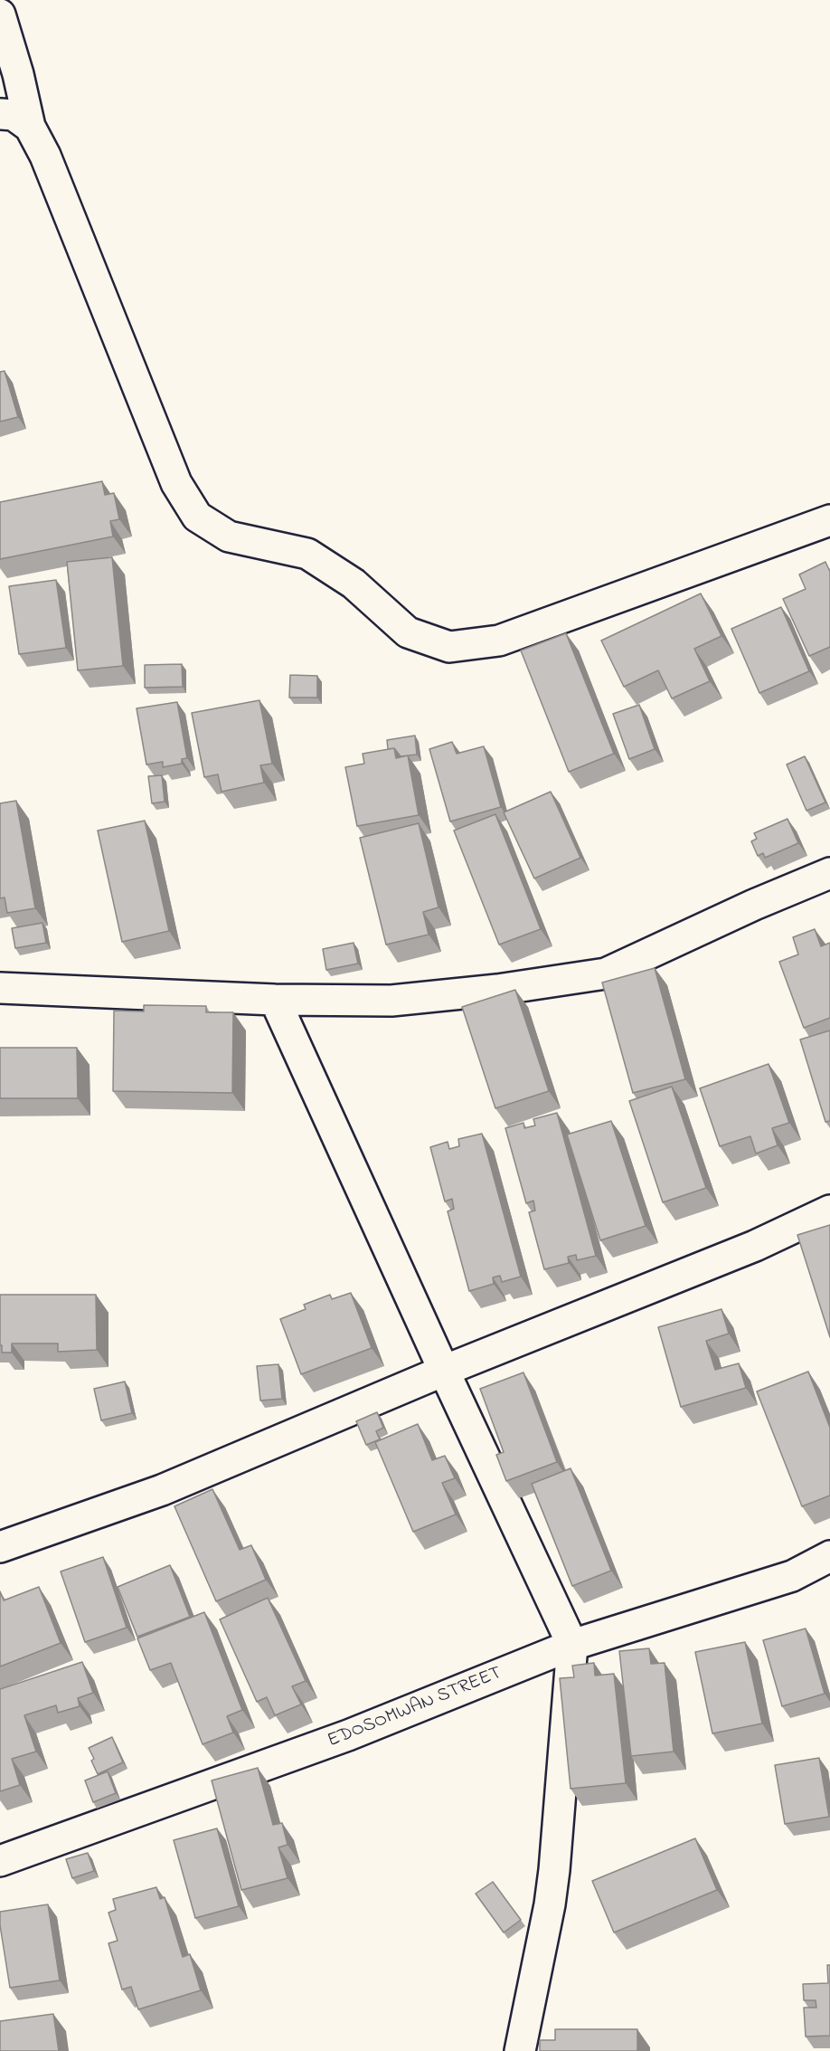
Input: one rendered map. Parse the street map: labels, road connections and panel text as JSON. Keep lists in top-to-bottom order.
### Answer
{
  "streets": {
    "street": ["EDOSOMWAN STREET"]
  }
}
